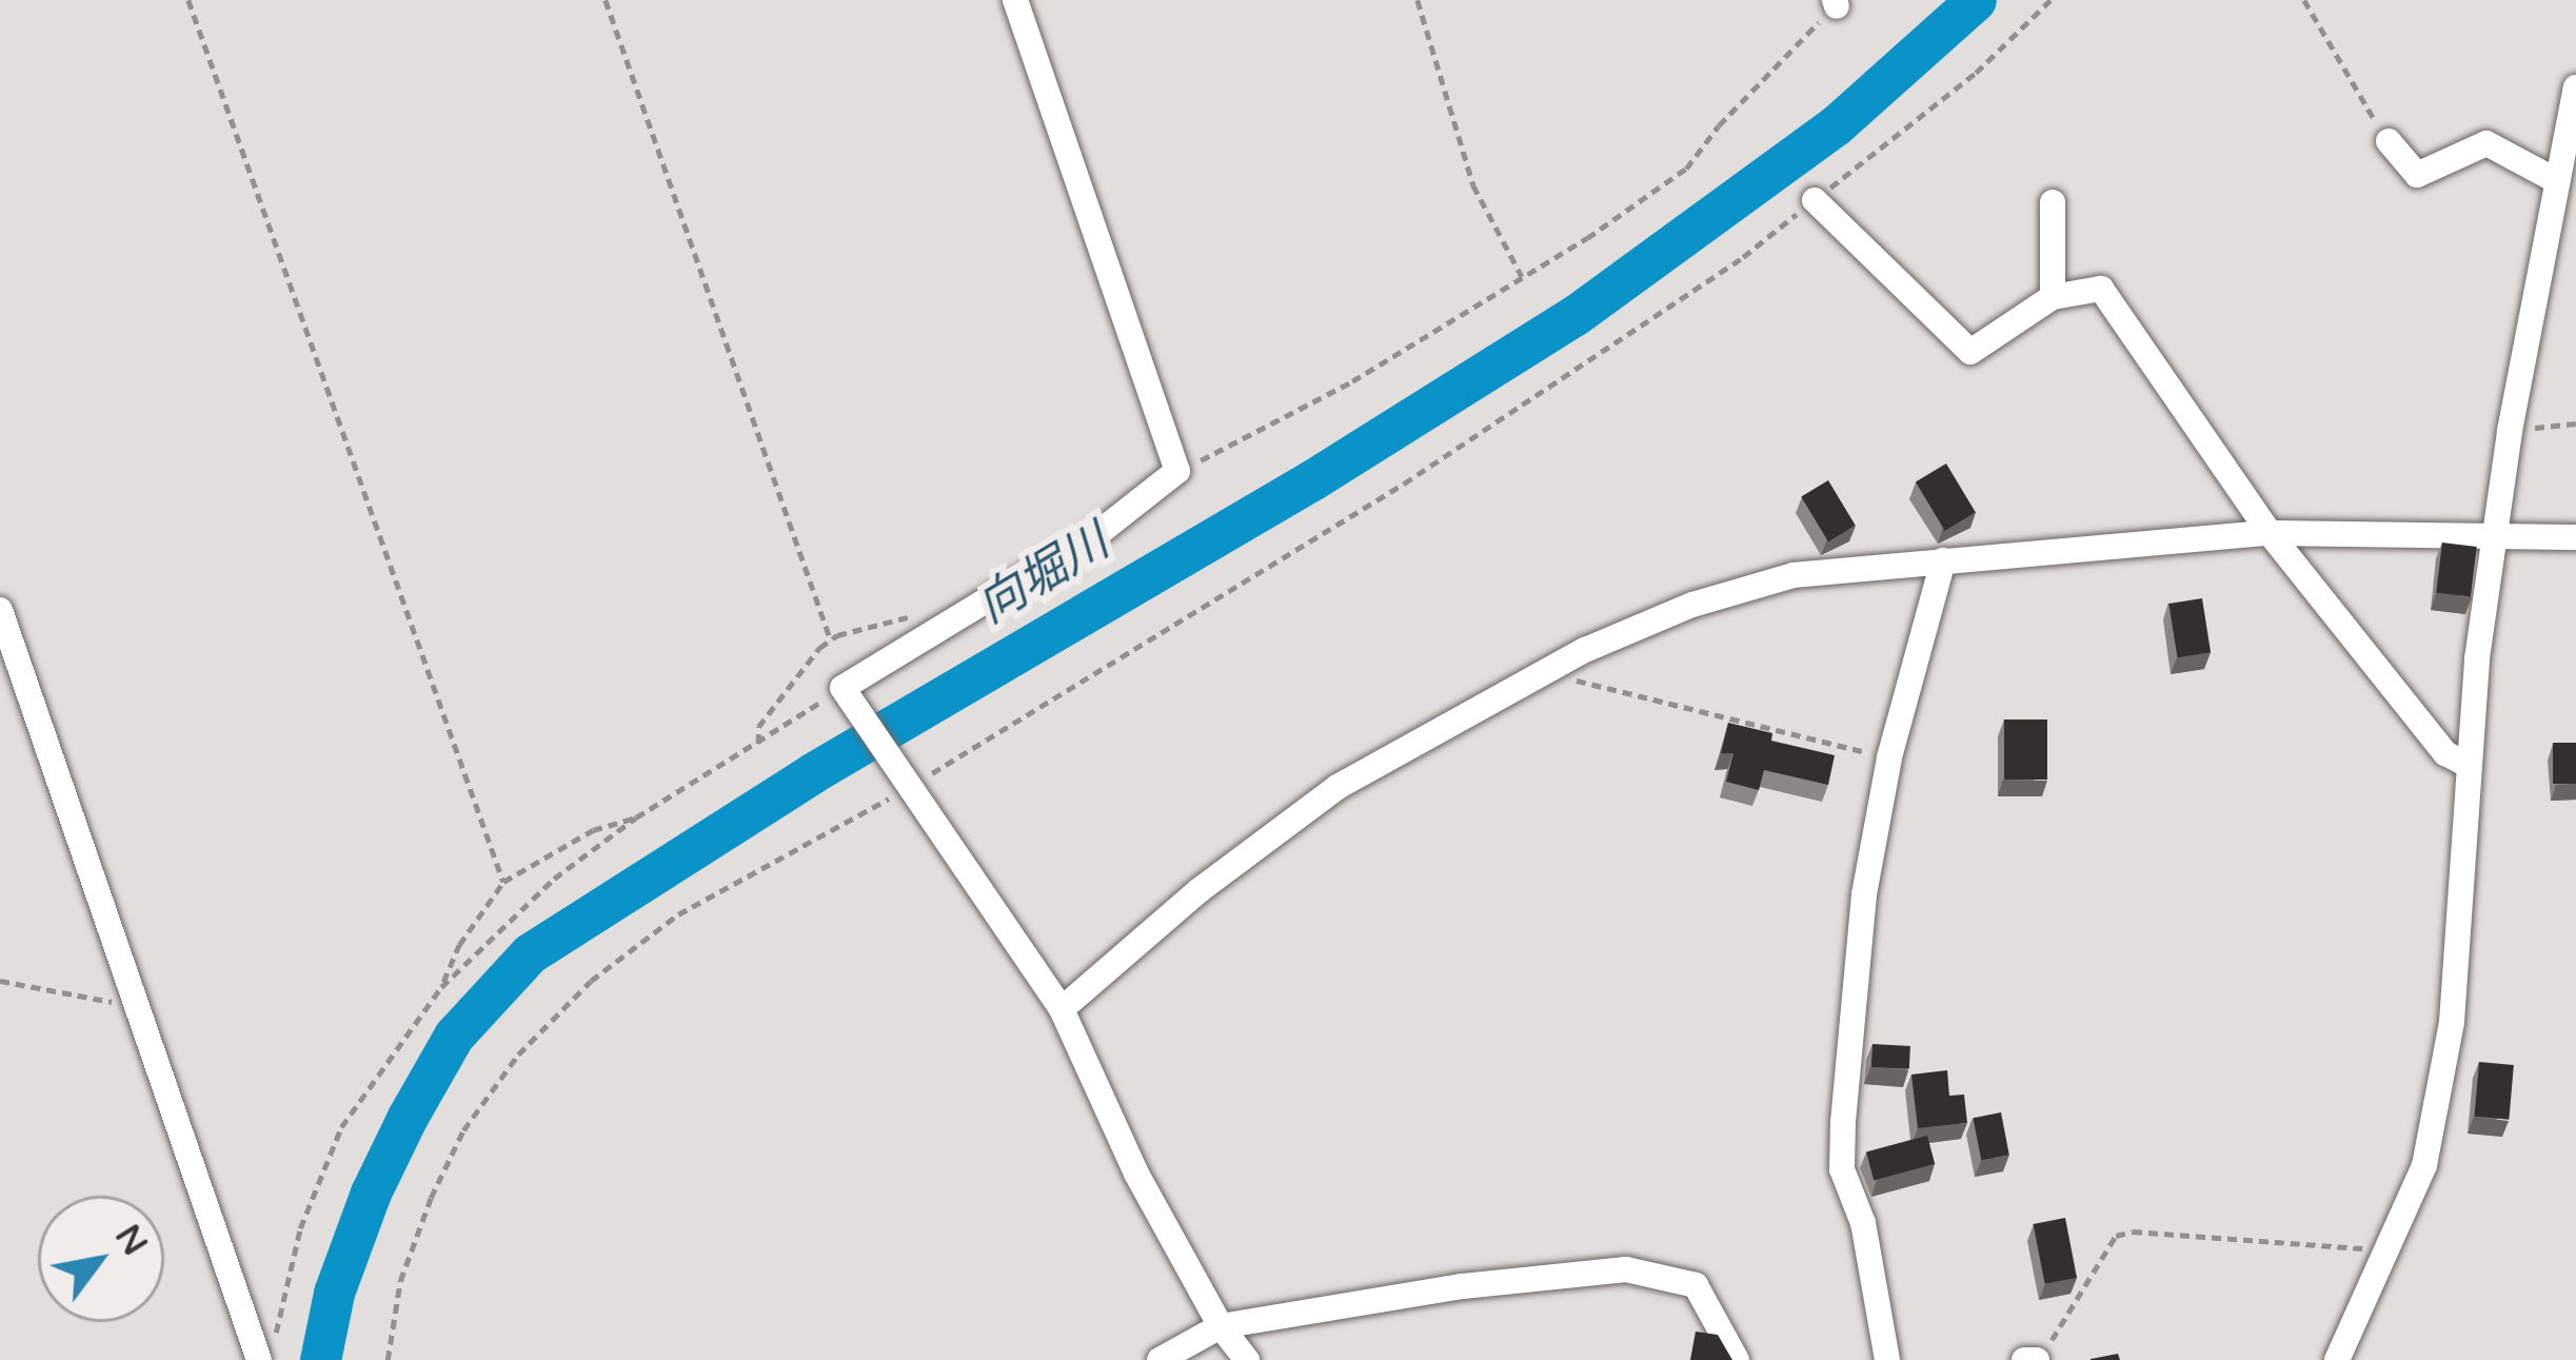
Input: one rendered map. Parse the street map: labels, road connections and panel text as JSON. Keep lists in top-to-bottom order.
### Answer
{
  "water": ["向堀川"],
  "north": "top right"
}
